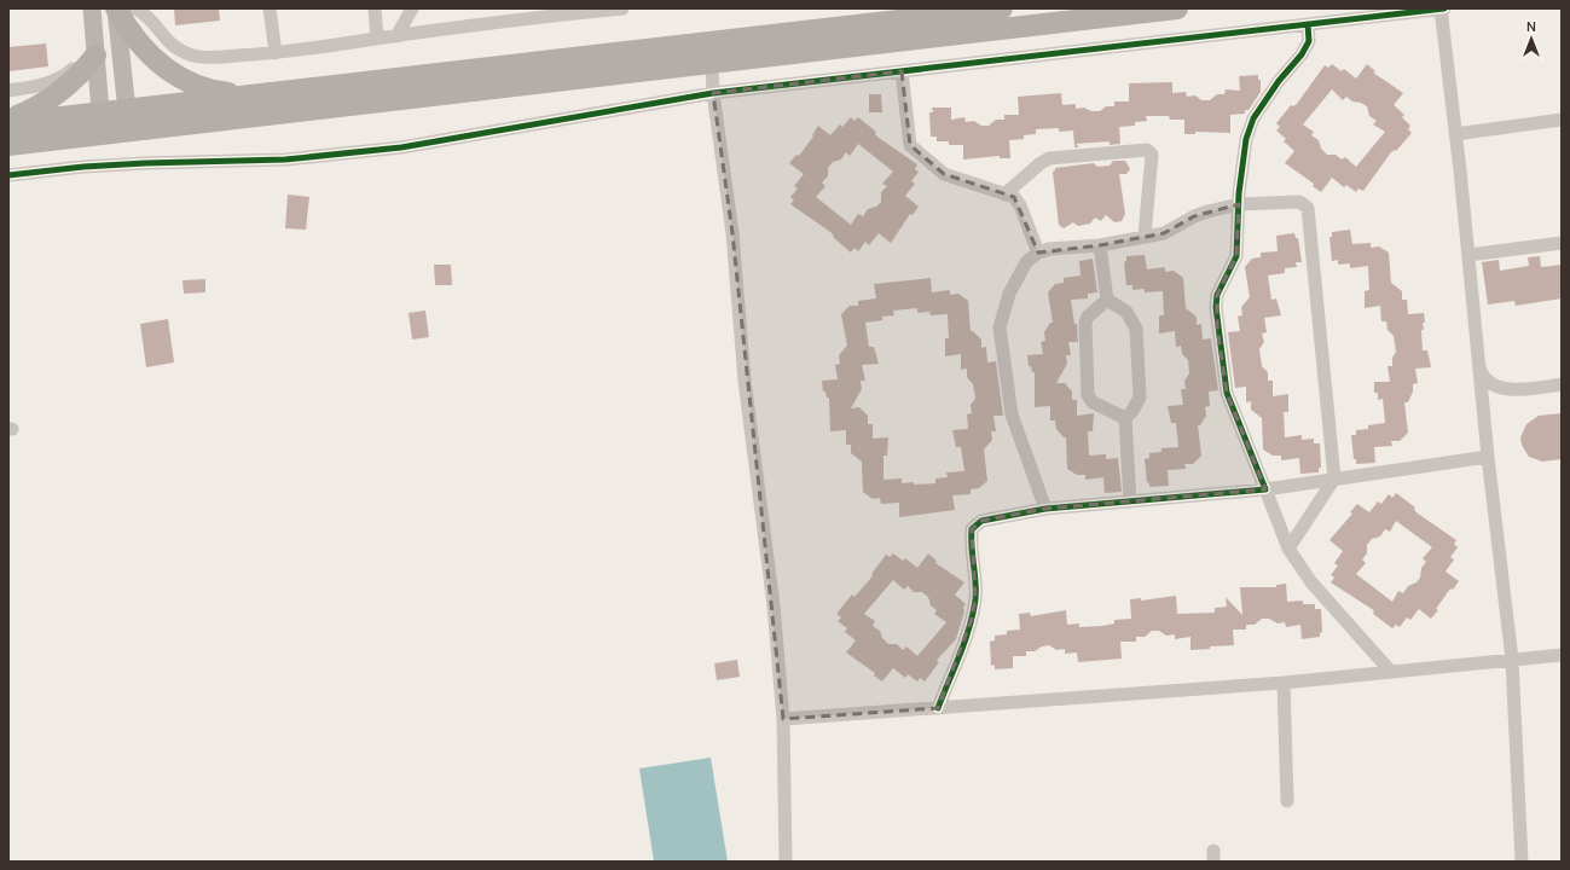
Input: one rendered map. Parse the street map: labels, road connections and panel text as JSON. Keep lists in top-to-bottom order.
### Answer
{
  "north": "top"
}
